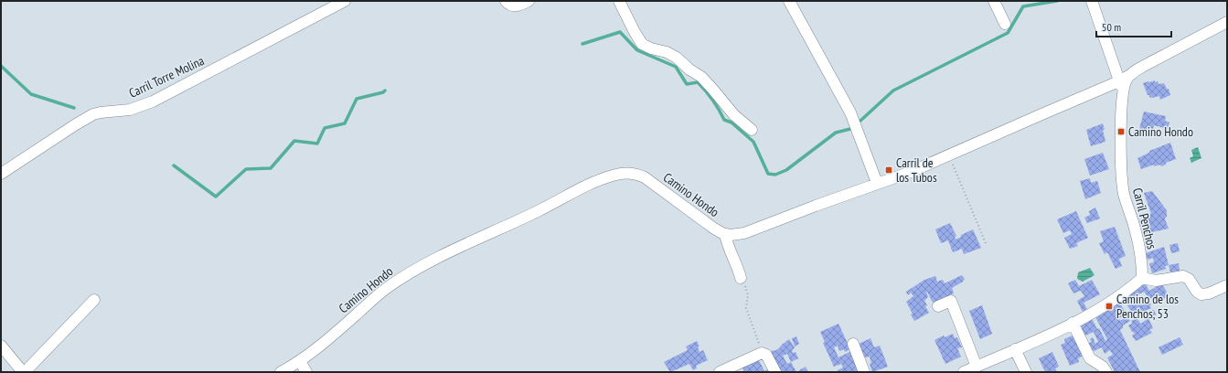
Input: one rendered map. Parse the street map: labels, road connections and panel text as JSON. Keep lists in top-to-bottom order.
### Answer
{
  "streets": {
    "street": ["Carril Torre Molina", "Camino Hondo", "Carril Penchos"]
  },
  "crossings": [
    ["Camino Hondo", "Carril Penchos"]
  ],
  "places": {
    "transit": ["Camino Hondo", "Carril de los Tubos", "Camino de los Penchos, 53"]
  },
  "scale_bar": "50 m"
}
